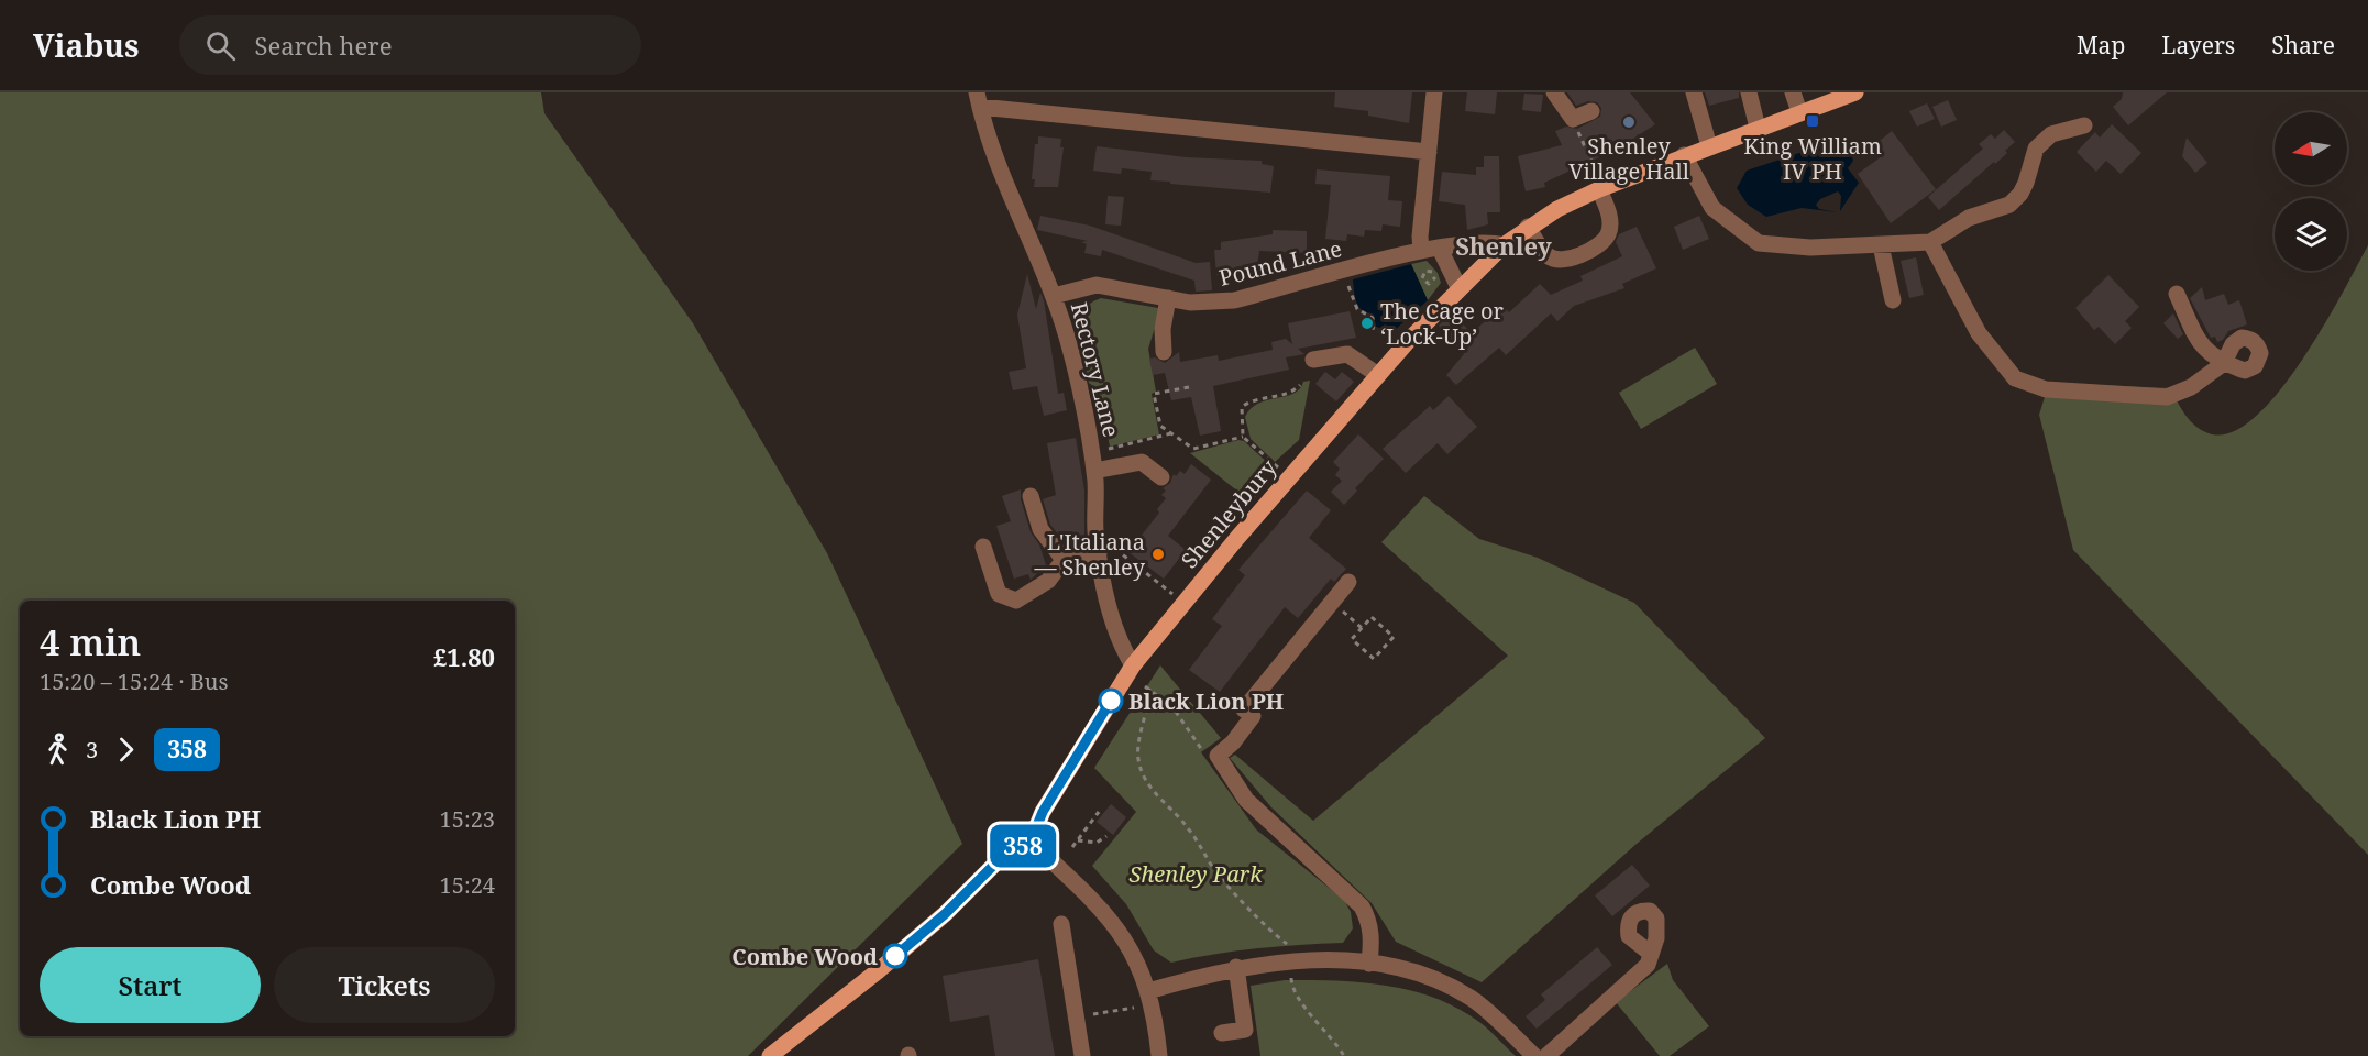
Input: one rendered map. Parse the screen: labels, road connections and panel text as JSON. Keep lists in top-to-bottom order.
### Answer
{
  "streets": {
    "main road": ["Shenleybury"],
    "street": ["Pound Lane", "Rectory Lane"]
  },
  "crossings": [
    ["Pound Lane", "Rectory Lane"],
    ["Pound Lane", "Shenleybury"],
    ["Rectory Lane", "Shenleybury"]
  ],
  "districts": ["Shenley"],
  "parks": ["Shenley Park"],
  "places": {
    "transit": ["King William IV PH"],
    "other": [
      "Shenley Village Hall",
      "The Cage or ‘Lock-Up’",
      "L'Italiana — Shenley",
      "Black Lion PH",
      "Combe Wood"
    ]
  },
  "lines": ["bus line 358"],
  "north": "left",
  "page": {
    "header": "Viabus",
    "search": "Search here",
    "nav": ["Map", "Layers", "Share"],
    "on_map": "358",
    "heading": ["4 min", "15:20 – 15:24 · Bus", "£1.80"],
    "legs": ["3", "358"],
    "list": [
      {
        "name": "Black Lion PH",
        "value": "15:23"
      },
      {
        "name": "Combe Wood",
        "value": "15:24"
      }
    ],
    "buttons": ["Start", "Tickets"]
  }
}
